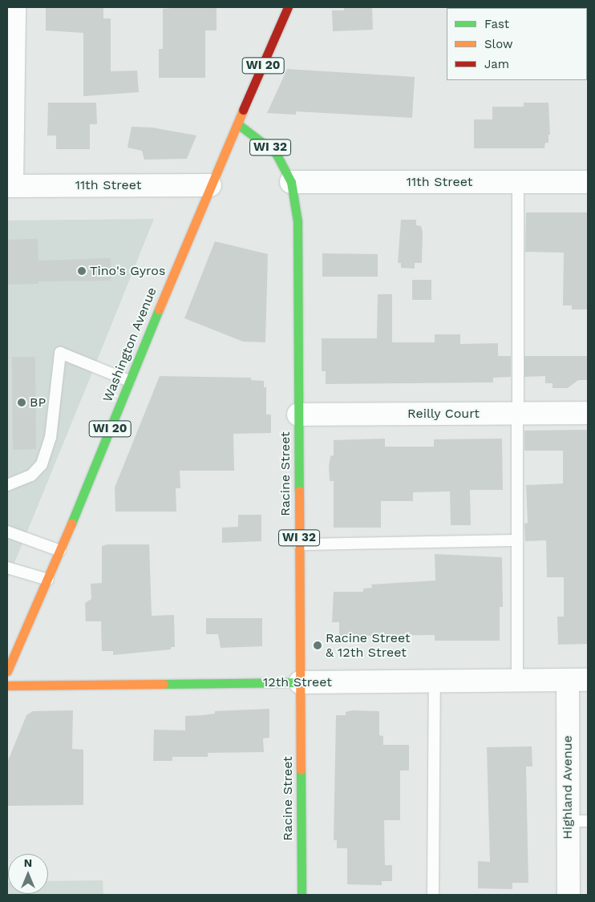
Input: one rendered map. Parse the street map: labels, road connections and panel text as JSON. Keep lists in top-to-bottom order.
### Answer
{
  "streets": {
    "main road": [
      "WI 20",
      "WI 32",
      "Washington Avenue",
      "Racine Street",
      "12th Street"
    ],
    "street": ["11th Street", "Reilly Court", "Highland Avenue"]
  },
  "crossings": [
    ["11th Street", "Washington Avenue"],
    ["11th Street", "Racine Street"],
    ["Washington Avenue", "Racine Street"],
    ["Reilly Court", "Racine Street"],
    ["Racine Street", "12th Street"],
    ["12th Street", "Highland Avenue"]
  ],
  "places": ["Tino's Gyros", "BP", "Racine Street & 12th Street"],
  "legend": ["Fast", "Slow", "Jam"],
  "north": "top"
}
